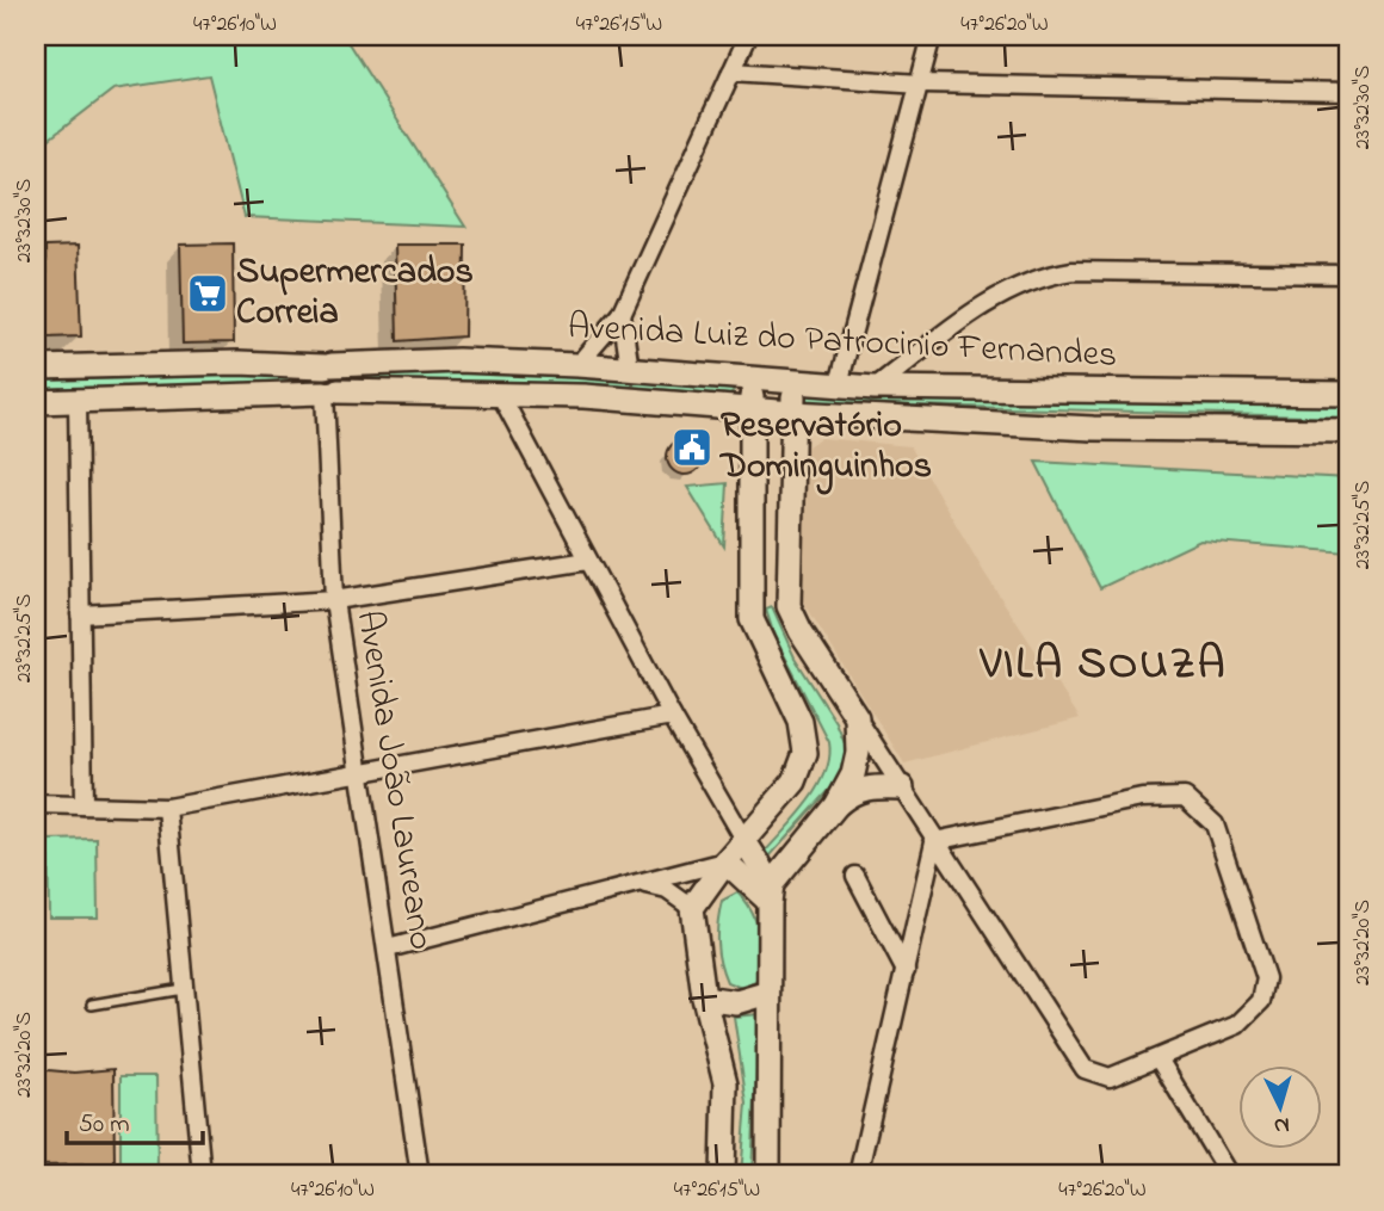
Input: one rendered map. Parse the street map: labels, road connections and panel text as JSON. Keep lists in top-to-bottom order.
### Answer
{
  "streets": {
    "main road": ["Avenida Luiz do Patrocinio Fernandes"],
    "street": ["Avenida João Laureano"]
  },
  "crossings": [
    ["Avenida Luiz do Patrocinio Fernandes", "Avenida João Laureano"]
  ],
  "districts": ["VILA SOUZA"],
  "places": {
    "supermarket": ["Supermercados Correia"],
    "public building": ["Reservatório Dominguinhos"]
  },
  "scale_bar": "50 m",
  "north": "bottom",
  "coordinates": [
    "47°26'10\"W",
    "47°26'15\"W",
    "47°26'20\"W",
    "23°32'30\"S",
    "23°32'25\"S",
    "23°32'20\"S"
  ]
}
